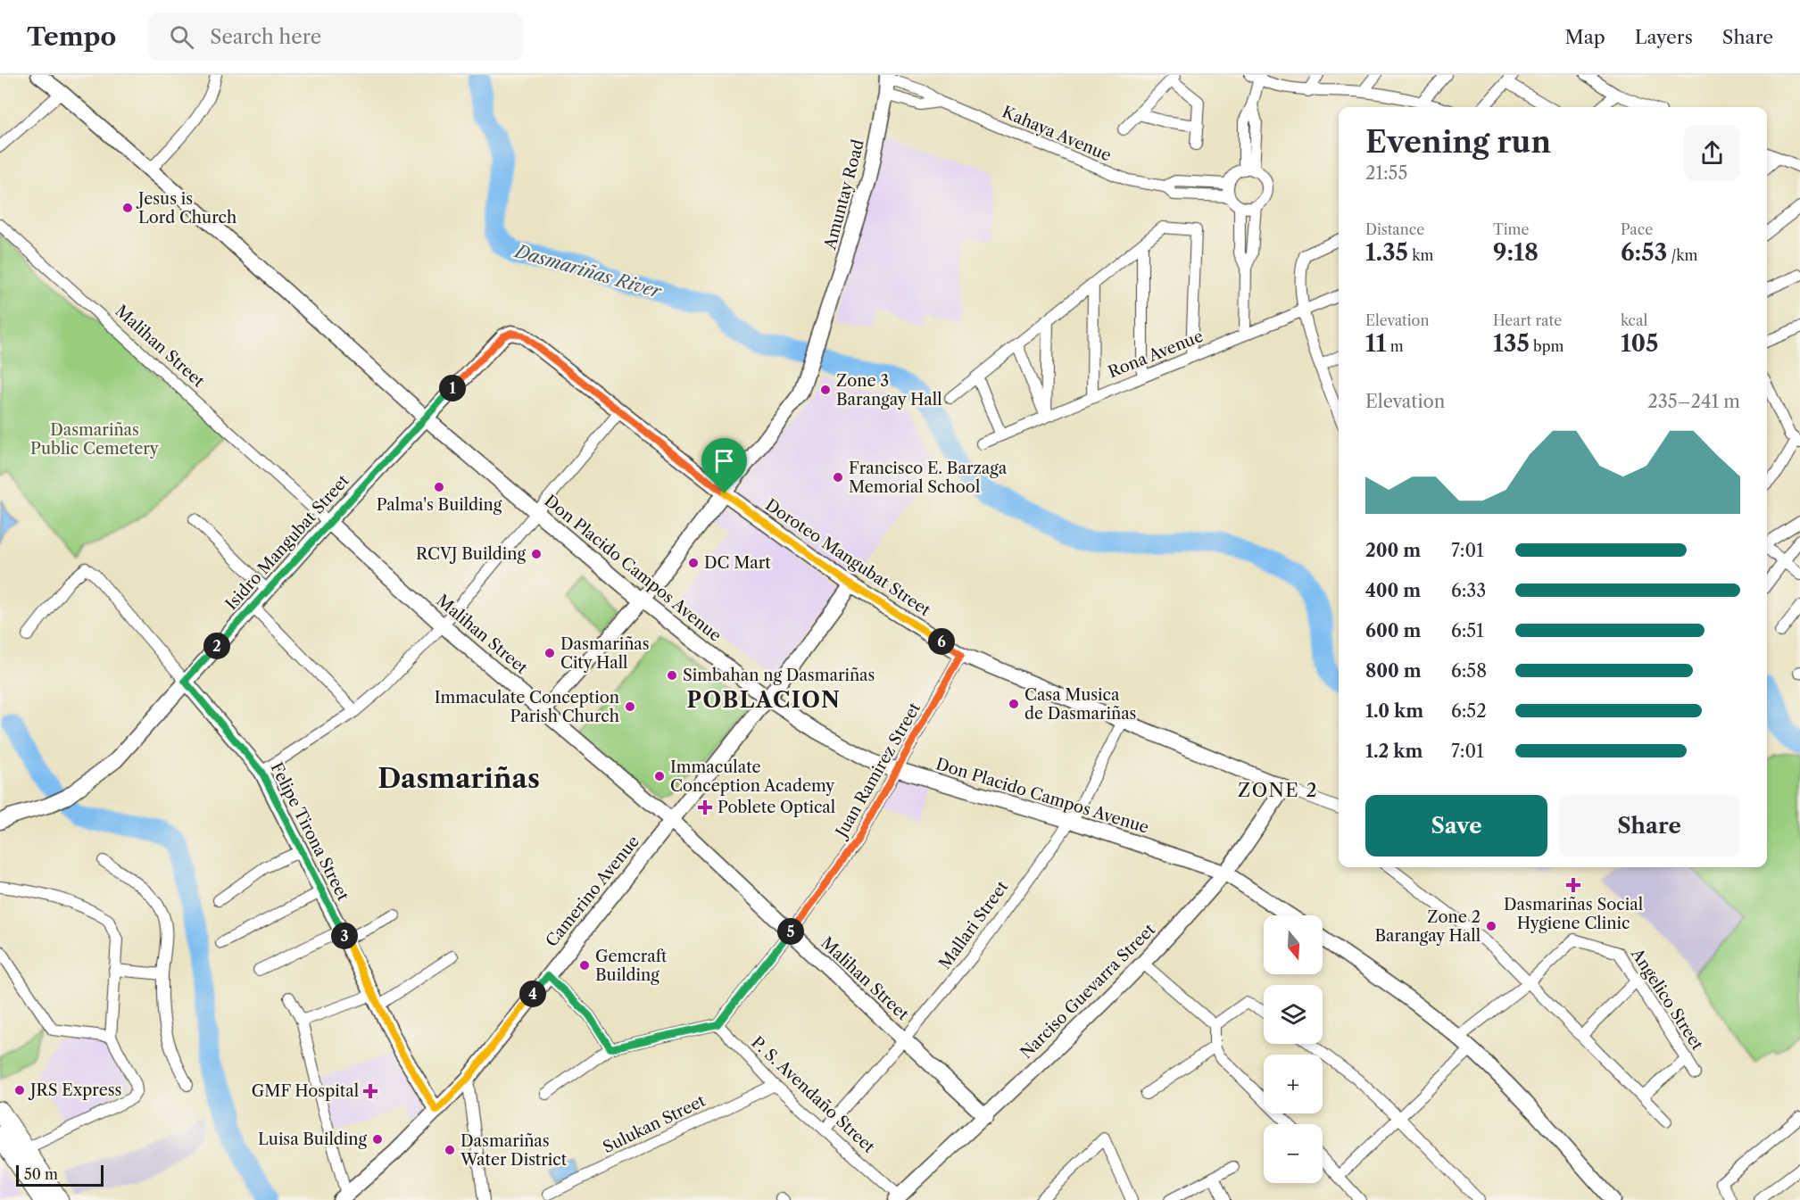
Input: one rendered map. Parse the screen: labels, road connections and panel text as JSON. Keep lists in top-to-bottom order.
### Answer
{
  "streets": {
    "street": [
      "Kahaya Avenue",
      "Amuntay Road",
      "Malihan Street",
      "Rona Avenue",
      "Isidro Mangubat Street",
      "Doroteo Mangubat Street",
      "Don Placido Campos Avenue",
      "Juan Ramirez Street",
      "Felipe Tirona Street",
      "Camerino Avenue",
      "Mallari Street",
      "Narciso Guevarra Street",
      "Angelico Street",
      "P. S. Avendaño Street",
      "Sulukan Street"
    ]
  },
  "crossings": [
    ["Kahaya Avenue", "Amuntay Road"],
    ["Amuntay Road", "Malihan Street"],
    ["Amuntay Road", "Doroteo Mangubat Street"],
    ["Amuntay Road", "Don Placido Campos Avenue"],
    ["Malihan Street", "Isidro Mangubat Street"],
    ["Malihan Street", "Juan Ramirez Street"],
    ["Malihan Street", "Camerino Avenue"],
    ["Malihan Street", "Mallari Street"],
    ["Malihan Street", "Narciso Guevarra Street"],
    ["Isidro Mangubat Street", "Doroteo Mangubat Street"],
    ["Isidro Mangubat Street", "Don Placido Campos Avenue"],
    ["Isidro Mangubat Street", "Felipe Tirona Street"],
    ["Doroteo Mangubat Street", "Don Placido Campos Avenue"],
    ["Doroteo Mangubat Street", "Juan Ramirez Street"],
    ["Doroteo Mangubat Street", "Camerino Avenue"],
    ["Doroteo Mangubat Street", "Mallari Street"],
    ["Doroteo Mangubat Street", "Narciso Guevarra Street"],
    ["Don Placido Campos Avenue", "Juan Ramirez Street"],
    ["Don Placido Campos Avenue", "Camerino Avenue"],
    ["Don Placido Campos Avenue", "Mallari Street"],
    ["Don Placido Campos Avenue", "Narciso Guevarra Street"],
    ["Juan Ramirez Street", "P. S. Avendaño Street"],
    ["Felipe Tirona Street", "Camerino Avenue"],
    ["Mallari Street", "P. S. Avendaño Street"],
    ["Narciso Guevarra Street", "P. S. Avendaño Street"],
    ["P. S. Avendaño Street", "Sulukan Street"]
  ],
  "districts": ["POBLACION", "Dasmariñas", "ZONE 2"],
  "water": ["Dasmariñas River"],
  "parks": ["Dasmariñas Public Cemetery"],
  "places": {
    "other": [
      "Jesus is Lord Church",
      "Zone 3 Barangay Hall",
      "Francisco E. Barzaga Memorial School",
      "Palma's Building",
      "RCVJ Building",
      "DC Mart",
      "Dasmariñas City Hall",
      "Simbahan ng Dasmariñas",
      "Casa Musica de Dasmariñas",
      "Immaculate Conception Parish Church",
      "Immaculate Conception Academy",
      "Zone 2 Barangay Hall",
      "Gemcraft Building",
      "JRS Express",
      "Luisa Building",
      "Dasmariñas Water District"
    ],
    "health": ["Poblete Optical", "Dasmariñas Social Hygiene Clinic", "GMF Hospital"]
  },
  "scale_bar": "50 m",
  "north": "bottom",
  "page": {
    "header": "Tempo",
    "search": "Search here",
    "nav": ["Map", "Layers", "Share"],
    "heading": ["Evening run", "21:55"],
    "stats": [
      ["Distance", "1.35 km"],
      ["Time", "9:18"],
      ["Pace", "6:53 /km"],
      ["Elevation", "11 m"],
      ["Heart rate", "135 bpm"],
      ["kcal", "105"]
    ],
    "pins": [
      "1",
      "6",
      "2",
      "5",
      "3",
      "4"
    ],
    "chart": ["Elevation", "235–241 m"],
    "list": [
      {
        "name": "200 m",
        "note": "7:01"
      },
      {
        "name": "400 m",
        "note": "6:33"
      },
      {
        "name": "600 m",
        "note": "6:51"
      },
      {
        "name": "800 m",
        "note": "6:58"
      },
      {
        "name": "1.0 km",
        "note": "6:52"
      },
      {
        "name": "1.2 km",
        "note": "7:01"
      }
    ],
    "buttons": ["Save", "Share"],
    "map_buttons": ["+", "−"],
    "scale": "50 m"
  }
}
